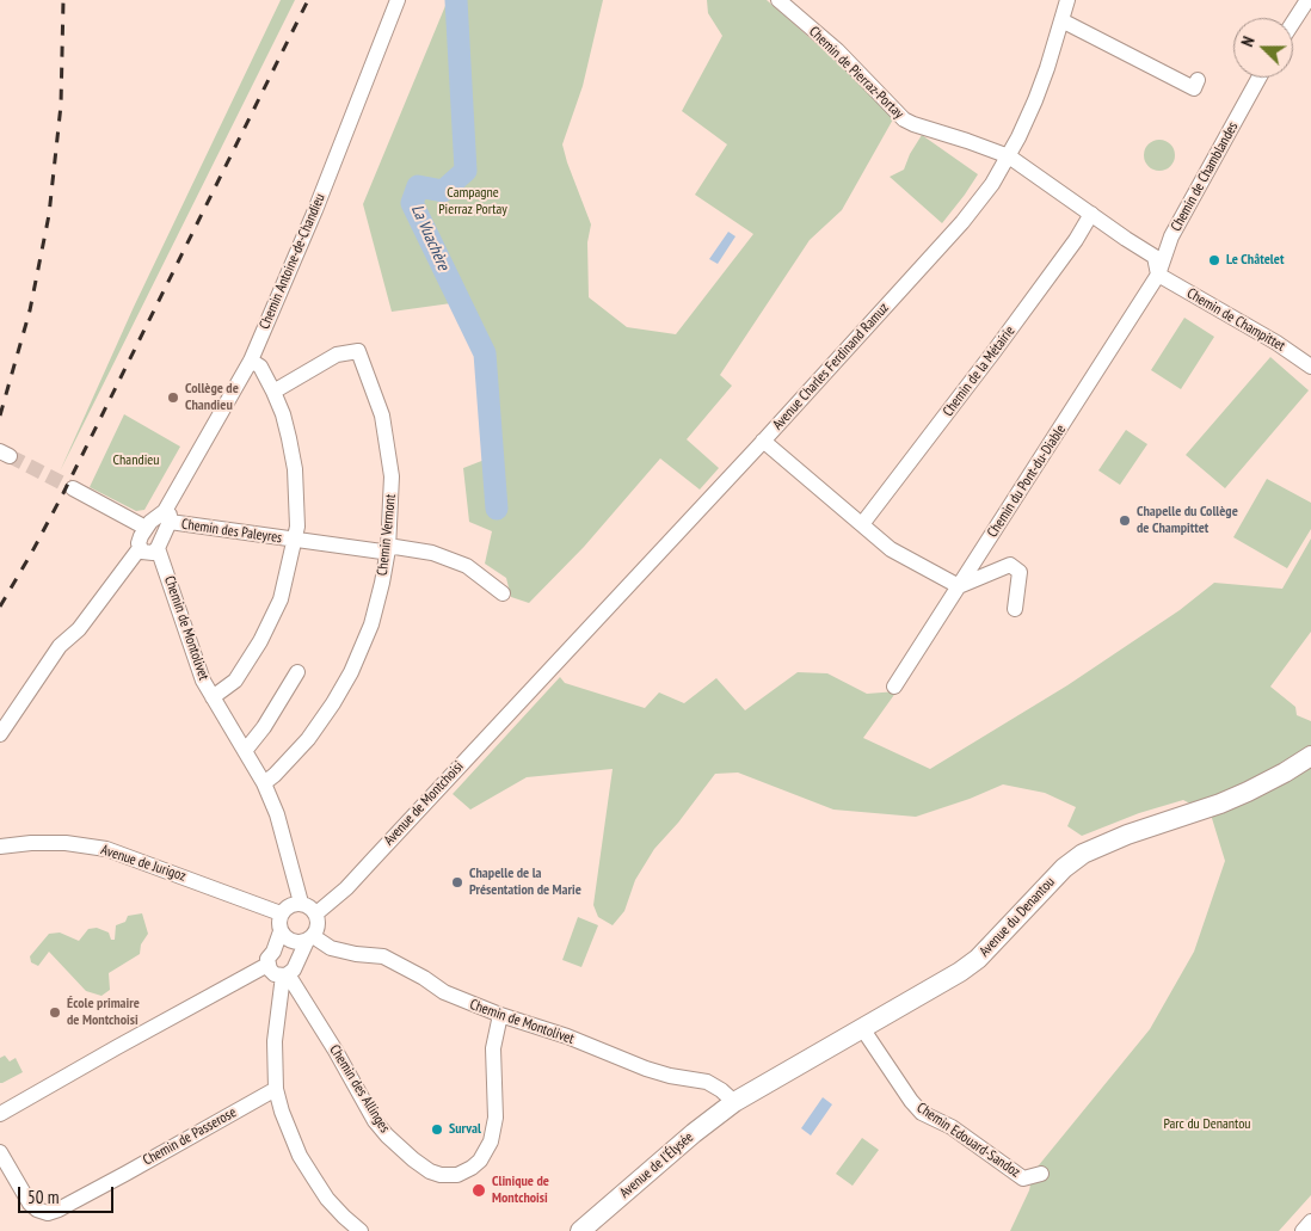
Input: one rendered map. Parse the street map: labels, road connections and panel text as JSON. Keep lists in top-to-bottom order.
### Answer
{
  "streets": {
    "main road": ["Avenue du Denantou", "Avenue de l'Élysée"],
    "street": [
      "Chemin de Pierraz-Portay",
      "Chemin de Chamblandes",
      "Chemin Antoine-de-Chandieu",
      "Chemin de Champittet",
      "Avenue Charles Ferdinand Ramuz",
      "Chemin de la Métairie",
      "Chemin du Pont-du-Diable",
      "Chemin des Paleyres",
      "Chemin Vermont",
      "Chemin de Montolivet",
      "Avenue de Montchoisi",
      "Avenue de Jurigoz",
      "Chemin des Allinges",
      "Chemin de Passerose",
      "Chemin Edouard-Sandoz"
    ]
  },
  "crossings": [
    ["Chemin de Pierraz-Portay", "Avenue Charles Ferdinand Ramuz"],
    ["Chemin de Chamblandes", "Chemin de Champittet"],
    ["Chemin de Chamblandes", "Chemin du Pont-du-Diable"],
    ["Chemin Antoine-de-Chandieu", "Chemin des Paleyres"],
    ["Chemin de Champittet", "Chemin du Pont-du-Diable"],
    ["Avenue Charles Ferdinand Ramuz", "Avenue de Montchoisi"],
    ["Chemin des Paleyres", "Chemin Vermont"],
    ["Chemin des Paleyres", "Chemin de Montolivet"],
    ["Chemin Vermont", "Chemin de Montolivet"],
    ["Chemin de Montolivet", "Avenue de Montchoisi"],
    ["Chemin de Montolivet", "Avenue de Jurigoz"],
    ["Chemin de Montolivet", "Avenue du Denantou"],
    ["Chemin de Montolivet", "Chemin des Allinges"],
    ["Chemin de Montolivet", "Avenue de l'Élysée"],
    ["Avenue de Montchoisi", "Avenue de Jurigoz"],
    ["Avenue du Denantou", "Chemin Edouard-Sandoz"],
    ["Avenue du Denantou", "Avenue de l'Élysée"]
  ],
  "water": ["La Vuachère"],
  "parks": ["Campagne Pierraz Portay", "Chandieu", "Parc du Denantou"],
  "places": [
    "Le Châtelet",
    "Collège de Chandieu",
    "Chapelle du Collège de Champittet",
    "Chapelle de la Présentation de Marie",
    "École primaire de Montchoisi",
    "Surval",
    "Clinique de Montchoisi"
  ],
  "scale_bar": "50 m",
  "north": "left"
}
